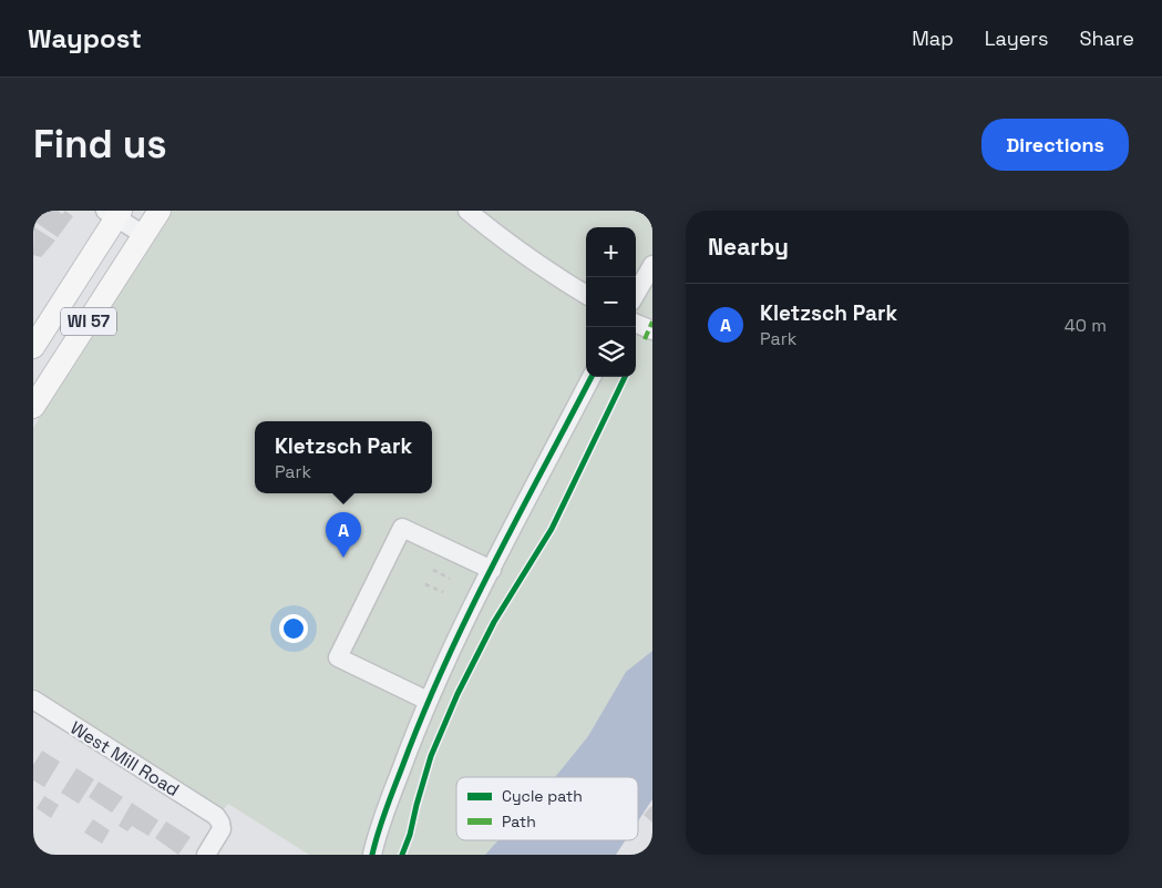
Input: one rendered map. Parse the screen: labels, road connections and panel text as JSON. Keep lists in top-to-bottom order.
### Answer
{
  "streets": {
    "main road": ["WI 57"],
    "street": ["West Mill Road"]
  },
  "legend": ["Cycle path", "Path"],
  "page": {
    "header": "Waypost",
    "nav": ["Map", "Layers", "Share"],
    "buttons": "Directions",
    "title": "Find us",
    "heading": "Nearby",
    "map_buttons": ["+", "−"],
    "list": [
      {
        "mark": "A",
        "name": "Kletzsch Park",
        "note": "Park",
        "value": "40 m"
      }
    ],
    "popup": ["Kletzsch Park", "Park"],
    "pins": "A"
  }
}
